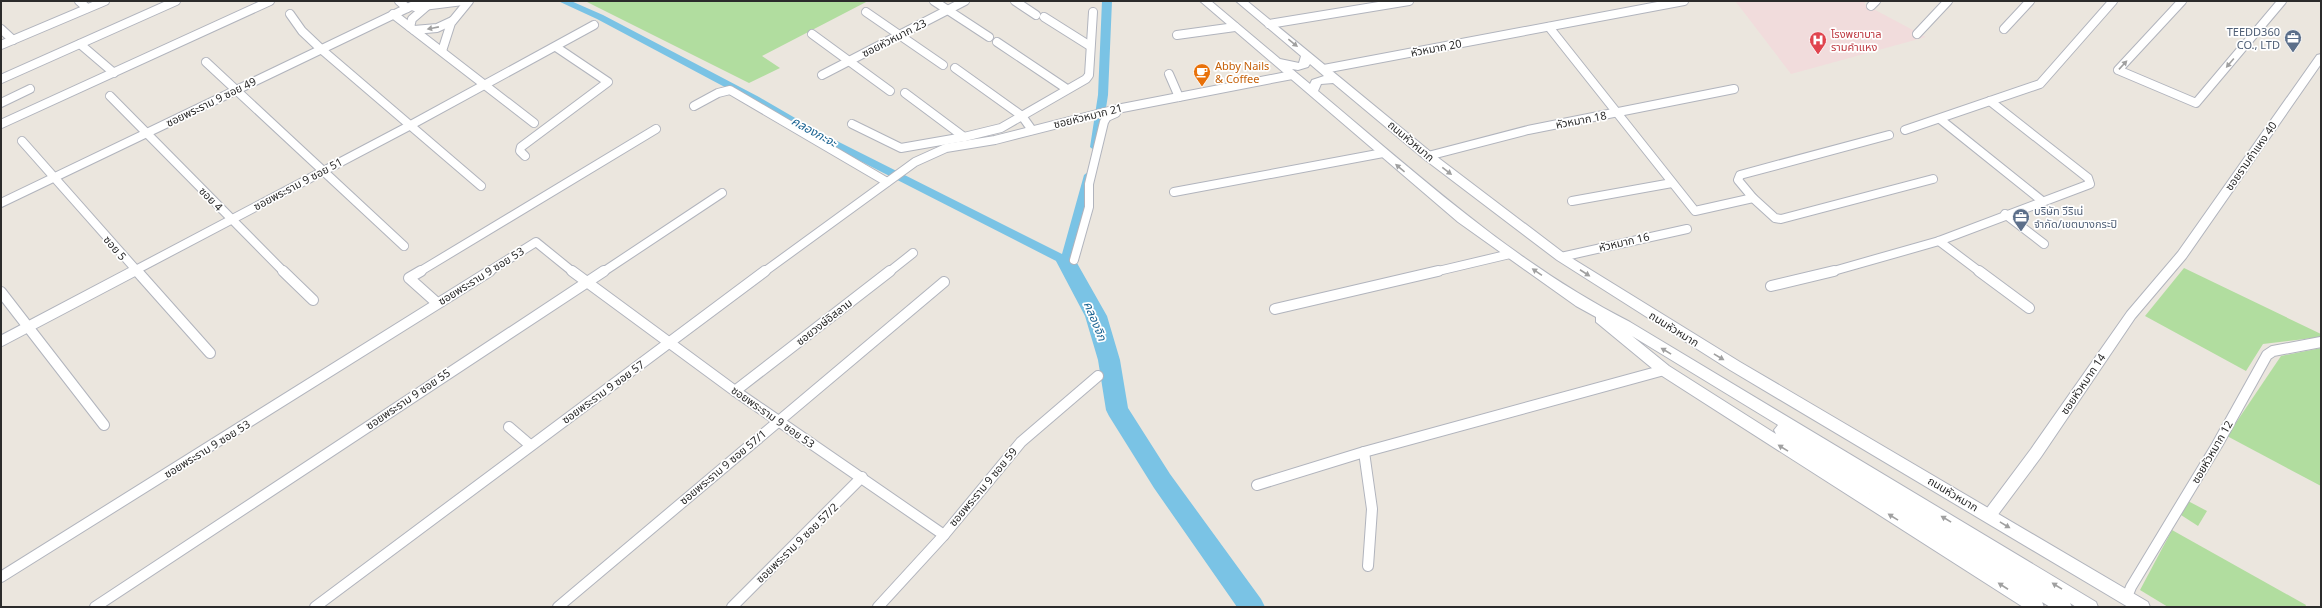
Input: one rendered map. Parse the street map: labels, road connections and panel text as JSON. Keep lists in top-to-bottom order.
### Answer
{
  "streets": {
    "main road": ["ถนนหัวหมาก"],
    "street": [
      "ซอยหัวหมาก 23",
      "หัวหมาก 20",
      "ซอยพระราม 9 ซอย 49",
      "ซอยหัวหมาก 21",
      "หัวหมาก 18",
      "ซอยรามคำแหง 40",
      "ซอยพระราม 9 ซอย 51",
      "ซอย 4",
      "หัวหมาก 16",
      "ซอย 5",
      "ซอยพระราม 9 ซอย 53",
      "ซอยวงษ์อิสลาม",
      "ซอยหัวหมาก 14",
      "ซอยพระราม 9 ซอย 57",
      "ซอยพระราม 9 ซอย 55",
      "ซอยหัวหมาก 12",
      "ซอยพระราม 9 ซอย 57/1",
      "ซอยพระราม 9 ซอย 59",
      "ซอยพระราม 9 ซอย 57/2"
    ]
  },
  "crossings": [
    ["หัวหมาก 20", "ถนนหัวหมาก"],
    ["ซอยพระราม 9 ซอย 49", "ซอย 4"],
    ["ซอยพระราม 9 ซอย 49", "ซอย 5"],
    ["ซอยหัวหมาก 21", "ถนนหัวหมาก"],
    ["ซอยหัวหมาก 21", "ซอยพระราม 9 ซอย 57"],
    ["หัวหมาก 18", "ถนนหัวหมาก"],
    ["ถนนหัวหมาก", "หัวหมาก 16"],
    ["ถนนหัวหมาก", "ซอยหัวหมาก 14"],
    ["ถนนหัวหมาก", "ซอยหัวหมาก 12"],
    ["ซอยรามคำแหง 40", "ซอยหัวหมาก 14"],
    ["ซอยพระราม 9 ซอย 51", "ซอย 4"],
    ["ซอยพระราม 9 ซอย 51", "ซอย 5"],
    ["ซอยพระราม 9 ซอย 53", "ซอยวงษ์อิสลาม"],
    ["ซอยพระราม 9 ซอย 53", "ซอยพระราม 9 ซอย 57"],
    ["ซอยพระราม 9 ซอย 53", "ซอยพระราม 9 ซอย 55"],
    ["ซอยพระราม 9 ซอย 53", "ซอยพระราม 9 ซอย 57/1"],
    ["ซอยพระราม 9 ซอย 53", "ซอยพระราม 9 ซอย 59"],
    ["ซอยพระราม 9 ซอย 53", "ซอยพระราม 9 ซอย 57/2"]
  ],
  "water": ["คลองกะจะ", "คลองจิก"],
  "places": {
    "office": ["TEEDD360 CO., LTD", "บริษัท วีริเน่ จำกัด/เขตบางกระปิ"],
    "hospital": ["โรงพยาบาล รามคำแหง"],
    "cafe": ["Abby Nails & Coffee"]
  }
}
